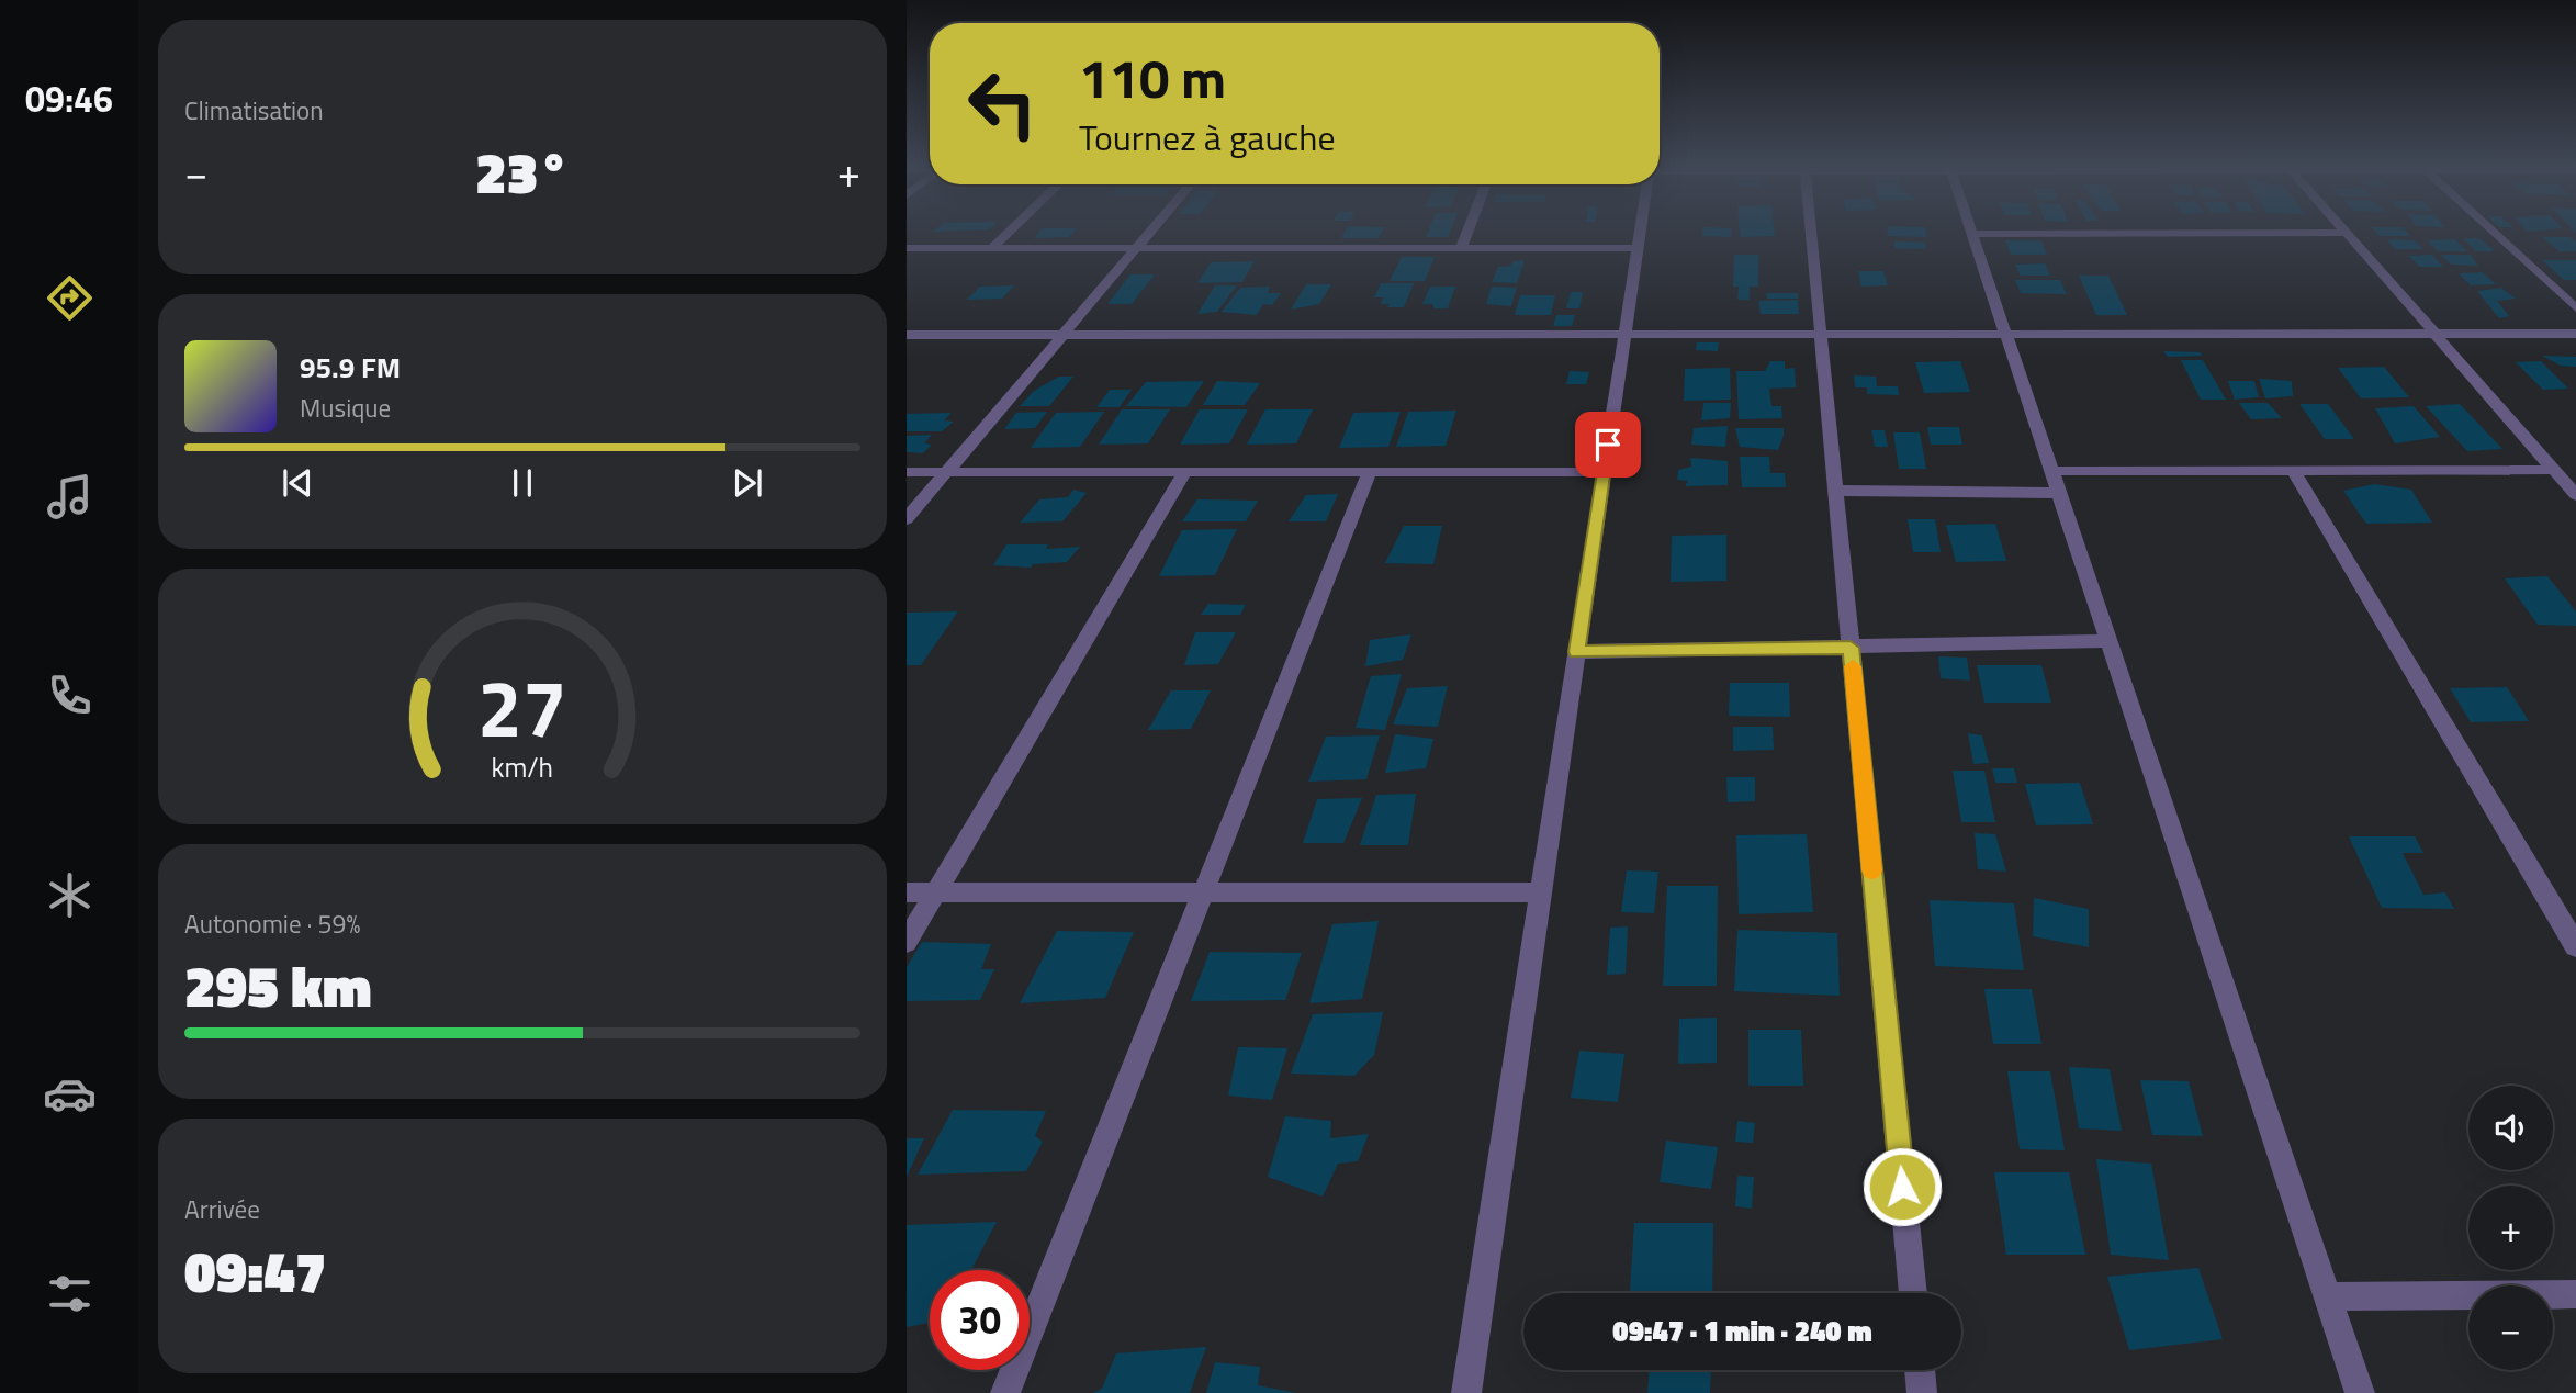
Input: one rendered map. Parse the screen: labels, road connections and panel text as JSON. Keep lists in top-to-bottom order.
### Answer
{
  "page": {
    "tabs": "09:46",
    "tile": [
      "Climatisation",
      ["Autonomie · 59%", "295 km"],
      ["Arrivée", "09:47"]
    ],
    "turn": ["110 m", "Tournez à gauche"],
    "heat": ["−", "23°", "+"],
    "song": ["95.9 FM", "Musique"],
    "map_buttons": ["+", "−"],
    "limit": "30",
    "trip": "09:47 · 1 min · 240 m",
    "gauge": ["27", "km/h"]
  }
}
